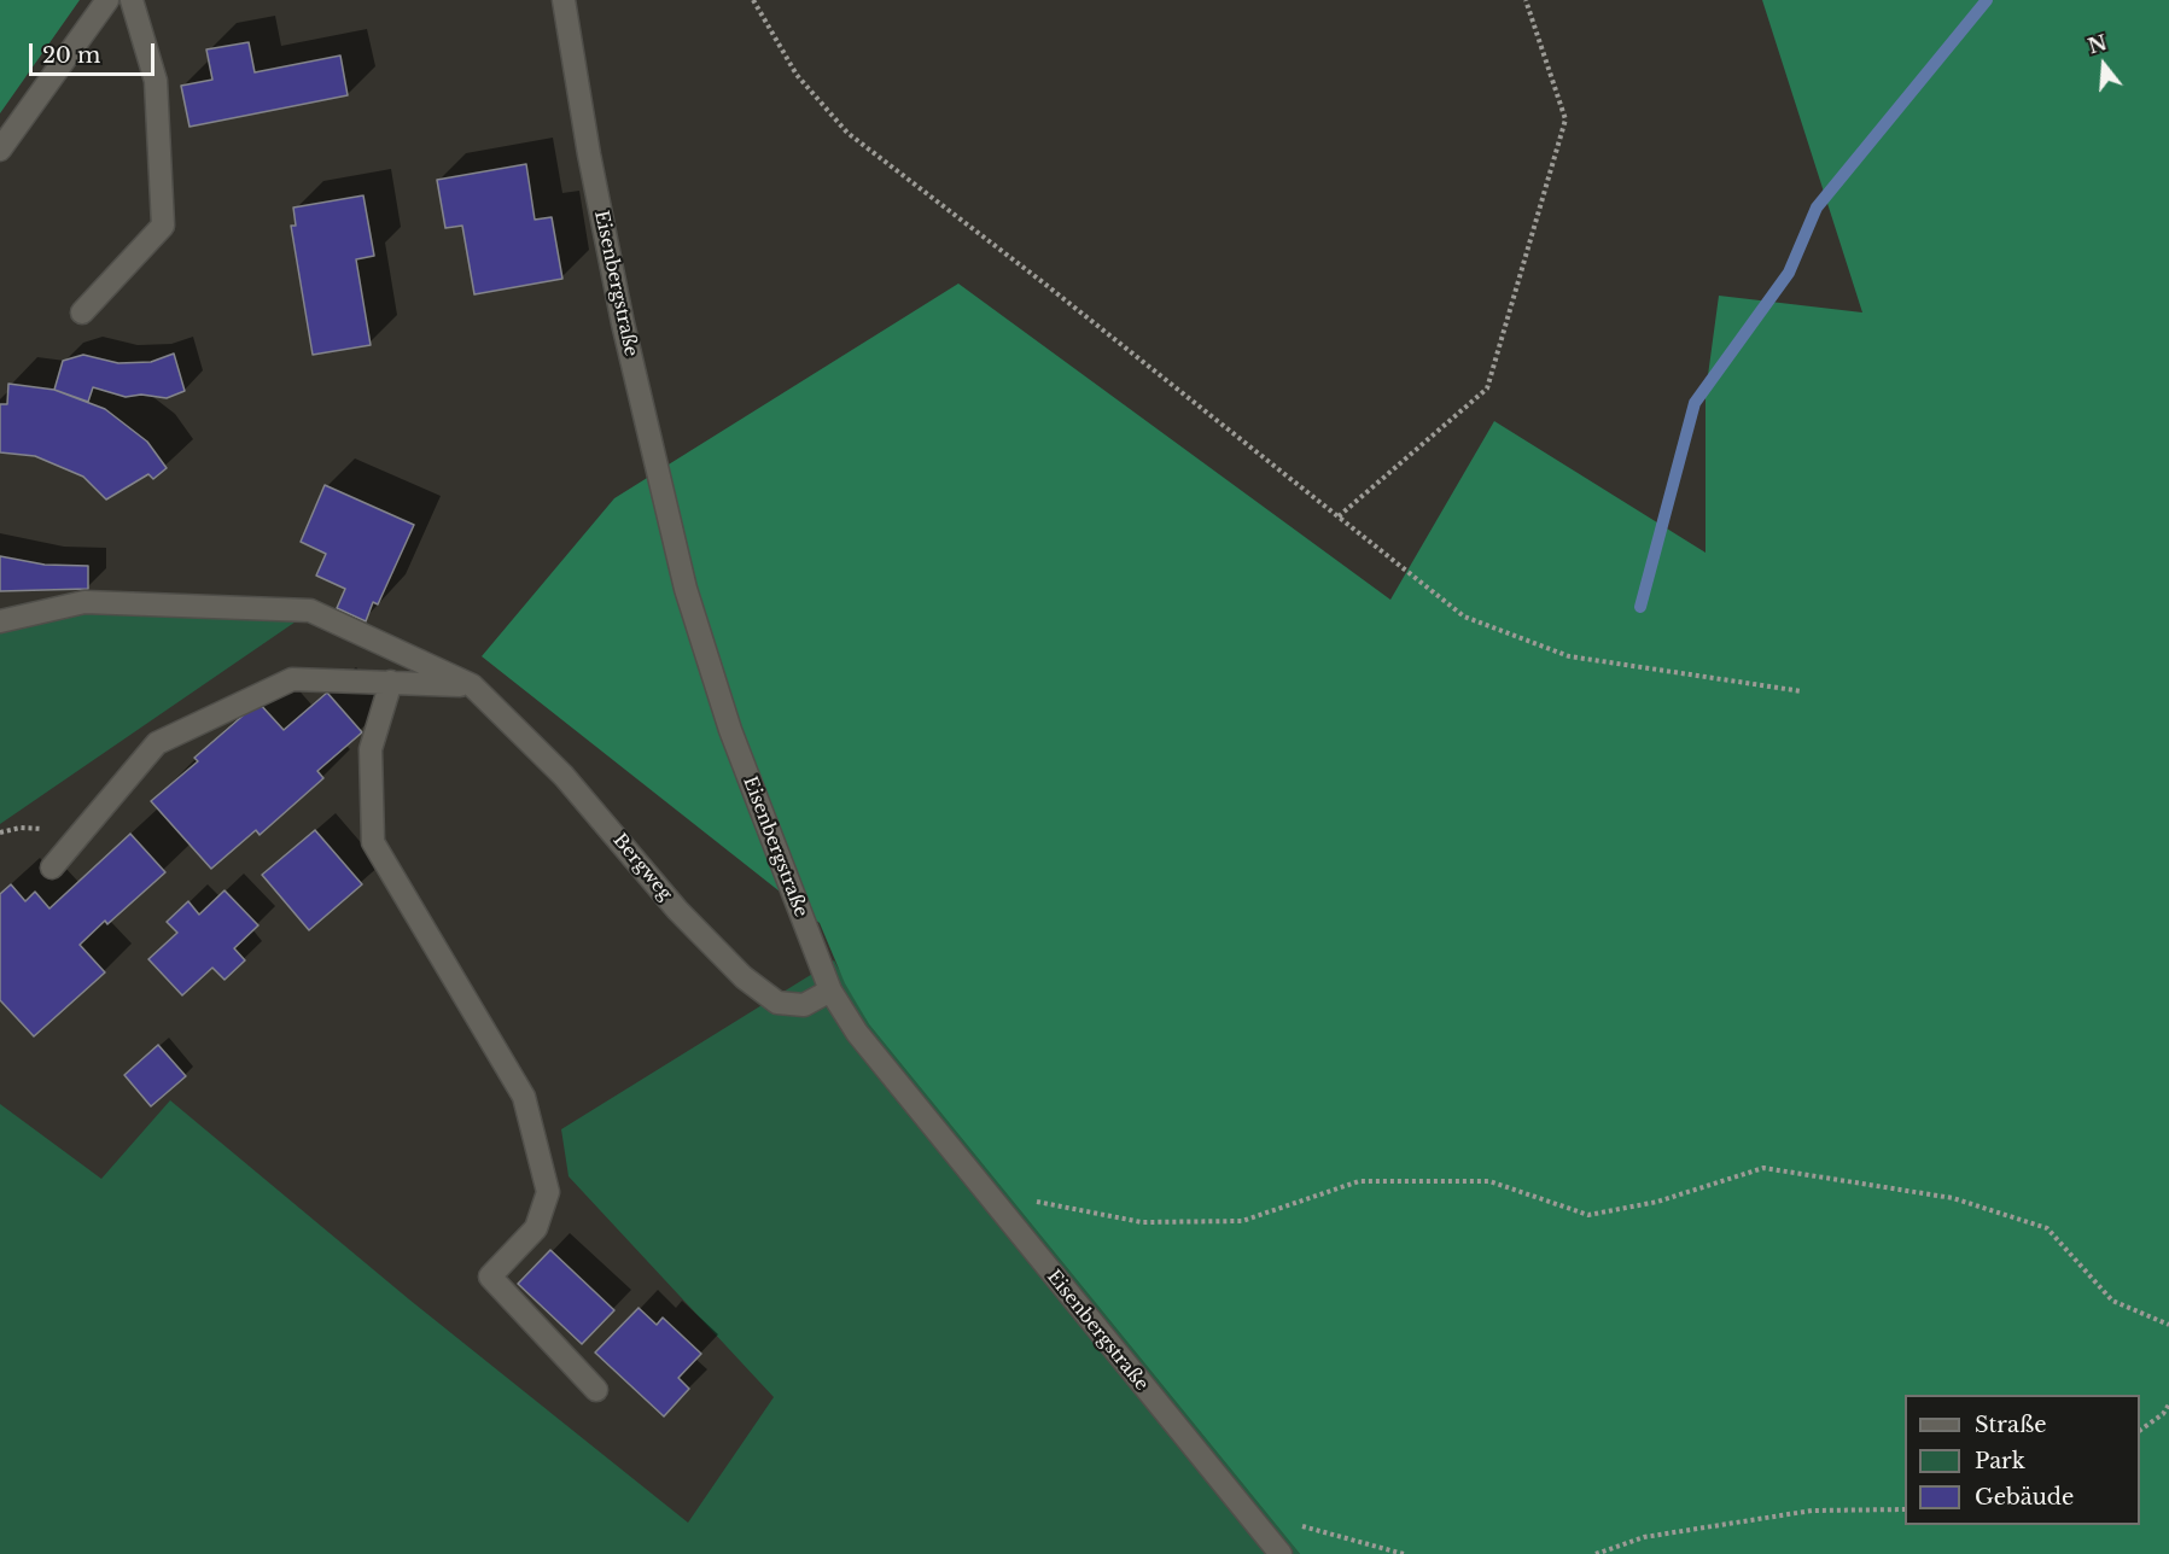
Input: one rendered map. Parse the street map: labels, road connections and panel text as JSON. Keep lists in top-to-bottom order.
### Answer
{
  "streets": {
    "street": ["Eisenbergstraße", "Bergweg"]
  },
  "crossings": [
    ["Eisenbergstraße", "Bergweg"]
  ],
  "legend": ["Straße", "Park", "Gebäude"],
  "scale_bar": "20 m",
  "north": "top"
}
